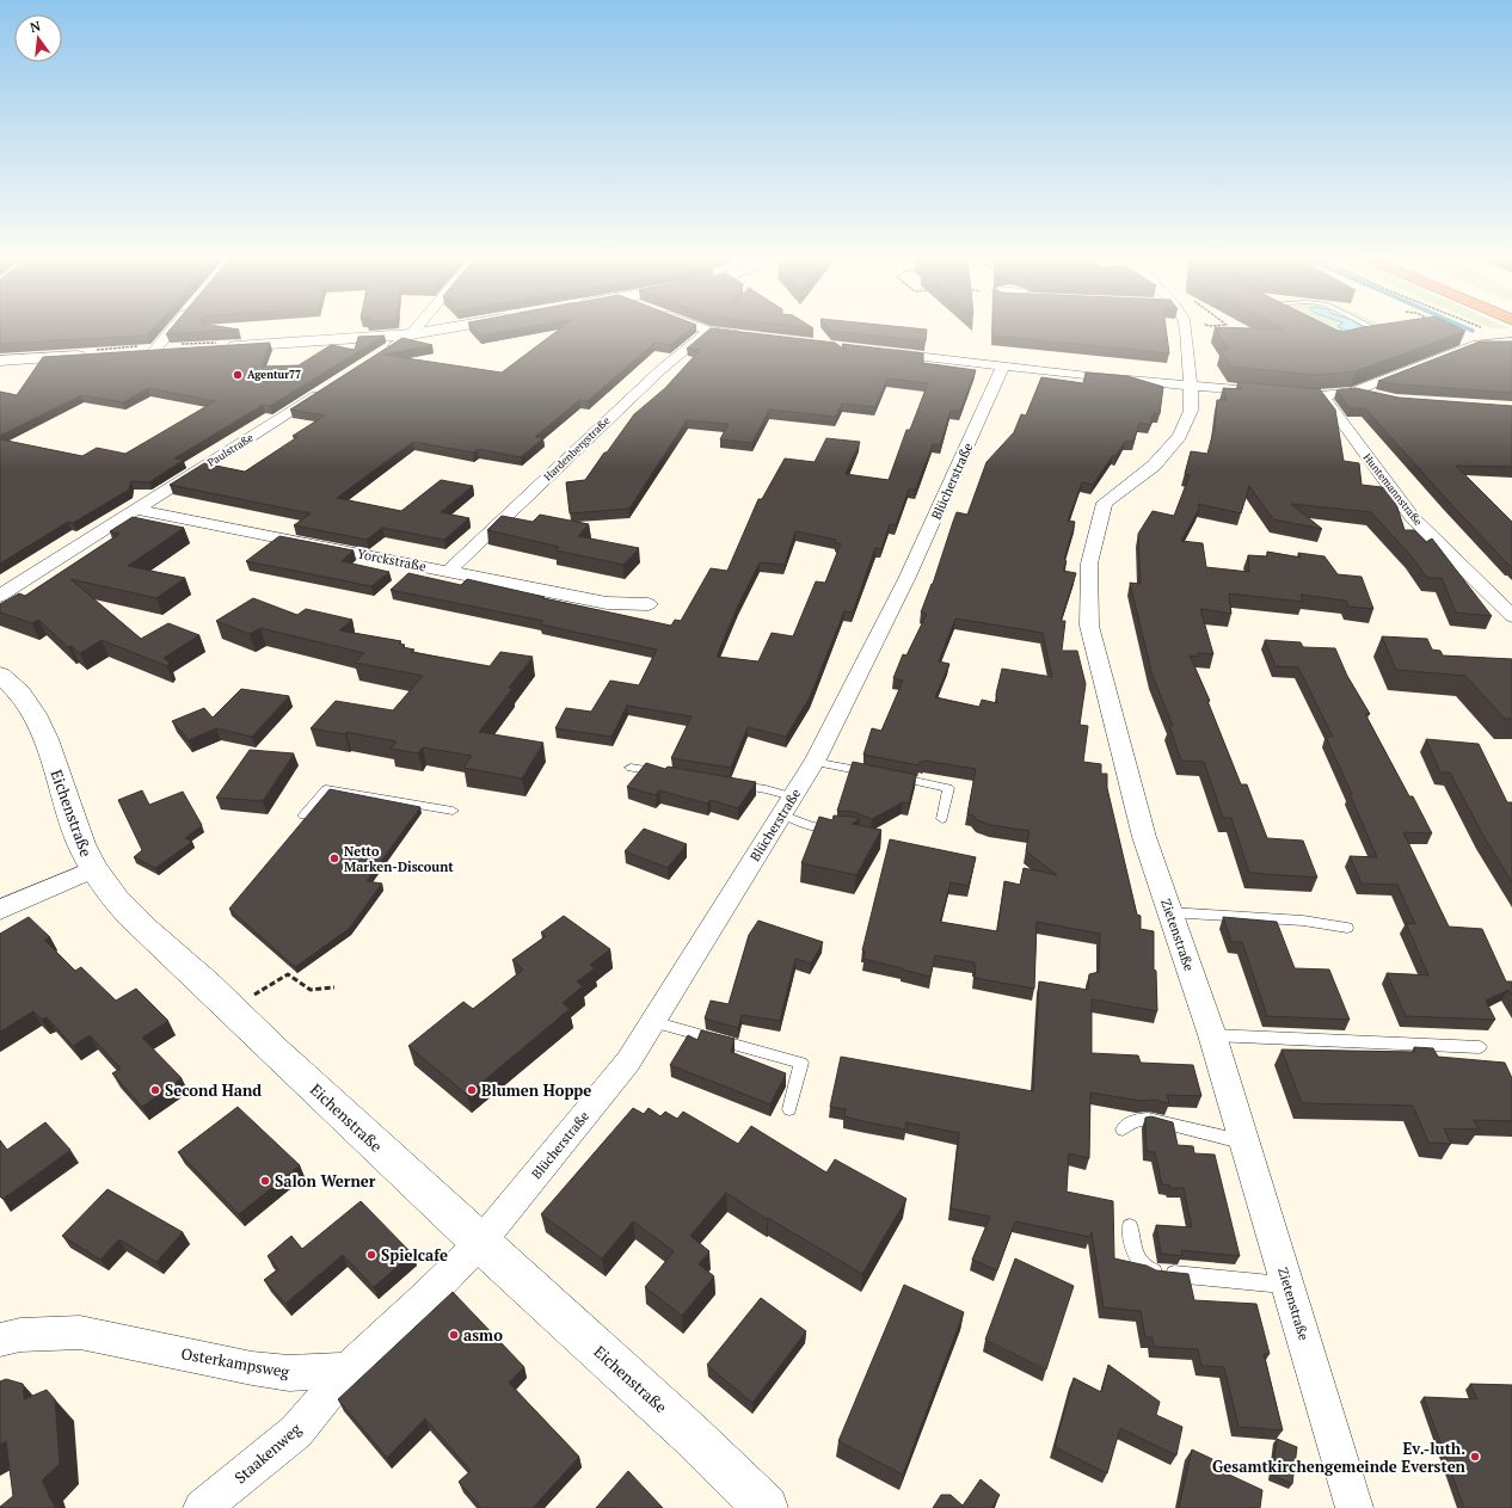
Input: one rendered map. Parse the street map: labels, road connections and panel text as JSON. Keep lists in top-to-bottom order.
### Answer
{
  "streets": {
    "street": [
      "Hardenbergstraße",
      "Paulstraße",
      "Blücherstraße",
      "Huntemannstraße",
      "Yorckstraße",
      "Eichenstraße",
      "Zietenstraße",
      "Osterkampsweg",
      "Staakenweg"
    ]
  },
  "crossings": [
    ["Hardenbergstraße", "Yorckstraße"],
    ["Paulstraße", "Yorckstraße"],
    ["Blücherstraße", "Eichenstraße"],
    ["Osterkampsweg", "Staakenweg"]
  ],
  "places": [
    "Agentur77",
    "Netto Marken-Discount",
    "Second Hand",
    "Blumen Hoppe",
    "Salon Werner",
    "Spielcafe",
    "asmo",
    "Ev.-luth. Gesamtkirchengemeinde Eversten"
  ],
  "north": "top"
}
